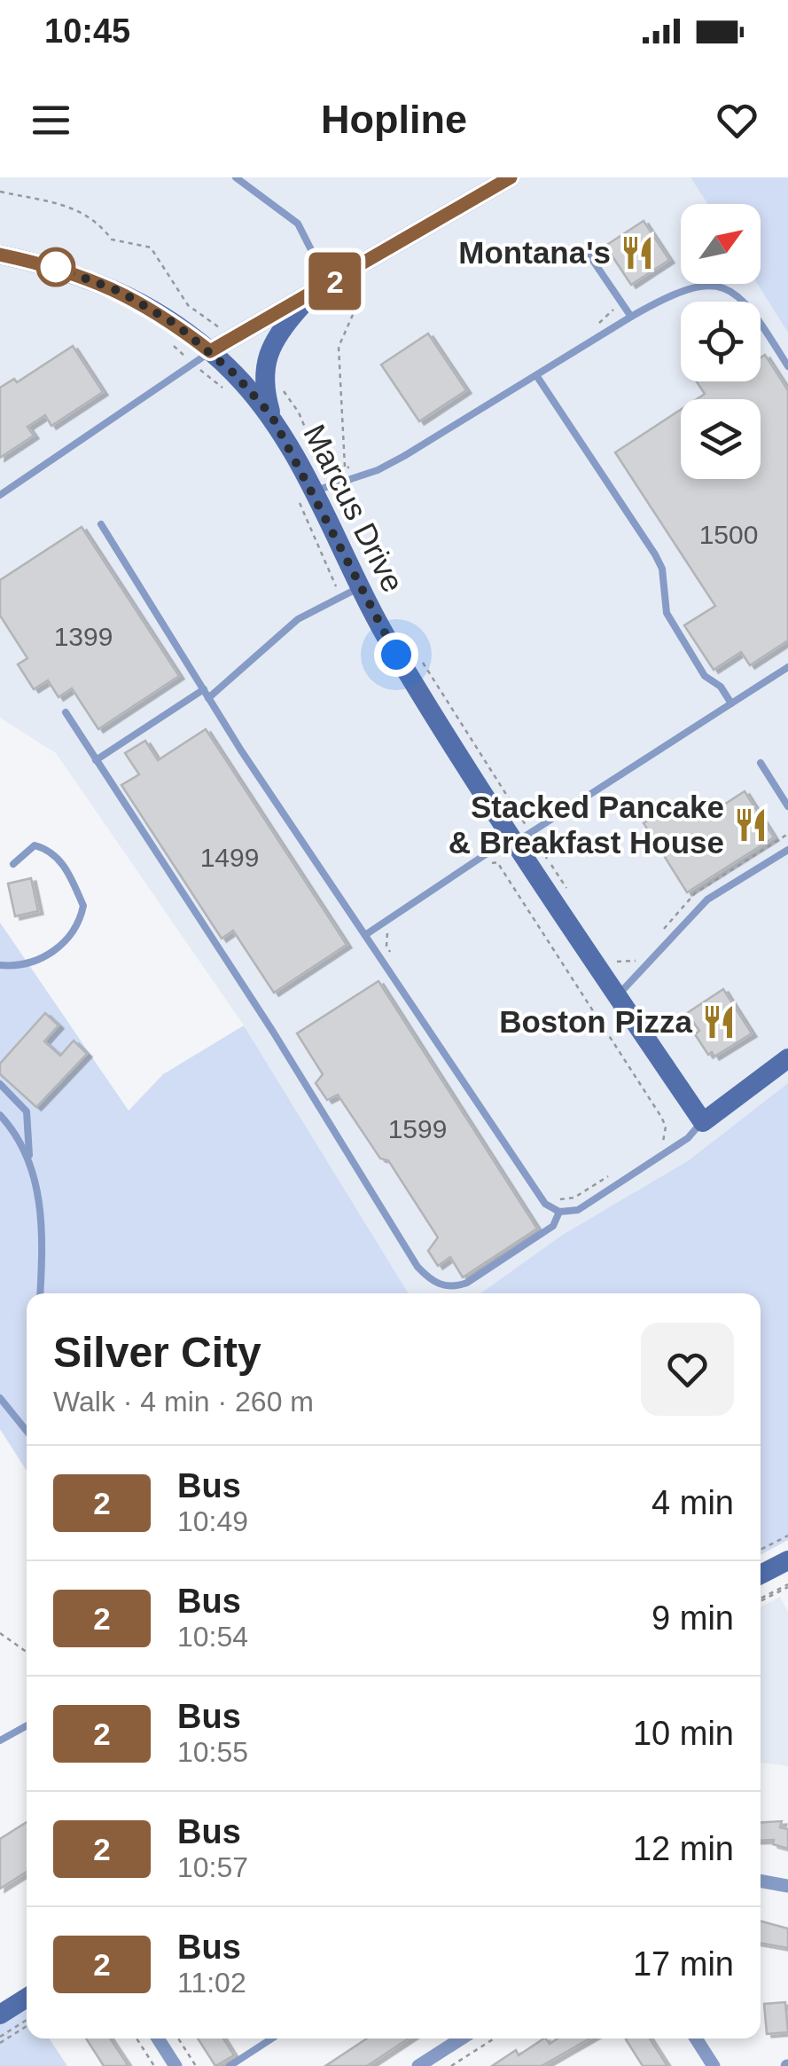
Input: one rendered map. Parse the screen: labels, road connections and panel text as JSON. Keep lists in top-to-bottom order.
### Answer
{
  "streets": {
    "street": ["Marcus Drive"]
  },
  "places": {
    "restaurant": ["Montana's", "Stacked Pancake & Breakfast House", "Boston Pizza"]
  },
  "lines": ["bus line 2"],
  "house_numbers": [
    "1500",
    "1399",
    "1499",
    "1599"
  ],
  "north": "top right",
  "page": {
    "status": "10:45",
    "header": "Hopline",
    "on_map": "2",
    "heading": ["Silver City", "Walk · 4 min · 260 m"],
    "list": [
      {
        "mark": "2",
        "name": "Bus",
        "note": "10:49",
        "value": "4 min"
      },
      {
        "mark": "2",
        "name": "Bus",
        "note": "10:54",
        "value": "9 min"
      },
      {
        "mark": "2",
        "name": "Bus",
        "note": "10:55",
        "value": "10 min"
      },
      {
        "mark": "2",
        "name": "Bus",
        "note": "10:57",
        "value": "12 min"
      },
      {
        "mark": "2",
        "name": "Bus",
        "note": "11:02",
        "value": "17 min"
      }
    ]
  }
}
